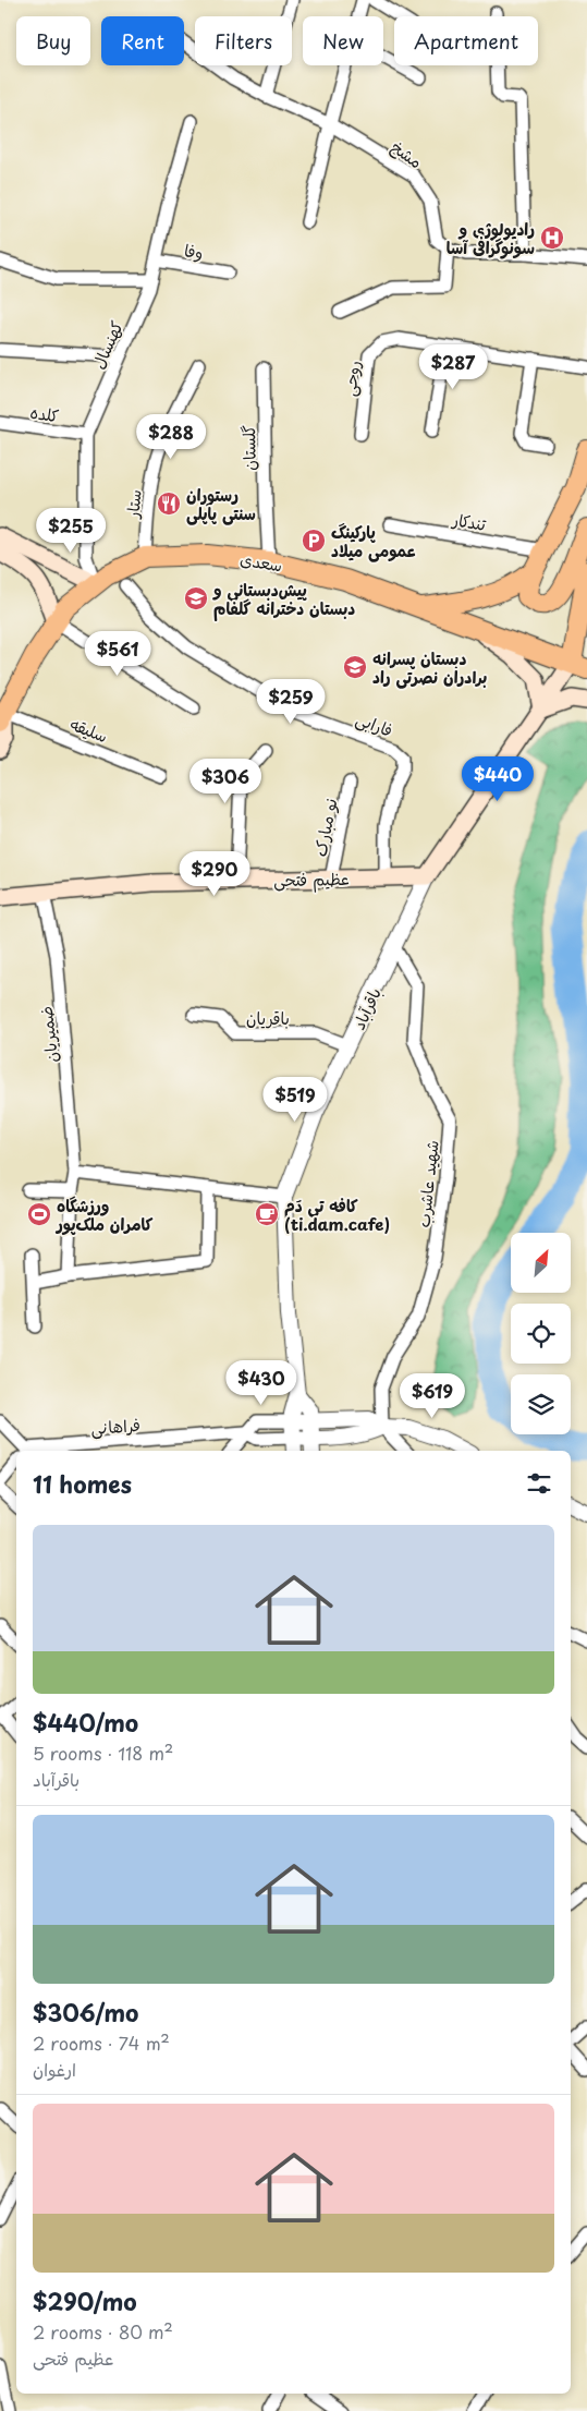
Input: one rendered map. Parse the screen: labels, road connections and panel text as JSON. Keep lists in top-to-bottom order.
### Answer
{
  "streets": {
    "main road": ["سعدی", "عظیم فتحی", "باقرآباد"],
    "street": [
      "مشخ",
      "وفا",
      "کهنسال",
      "روحی",
      "کلده",
      "گلستان",
      "ستار",
      "تندکار",
      "فارابی",
      "سلیقه",
      "نو مبارک",
      "باقریان",
      "ضمیریان",
      "شهید عاشرب",
      "فراهانی"
    ]
  },
  "crossings": [
    ["وفا", "کهنسال"],
    ["کهنسال", "کلده"],
    ["کهنسال", "سعدی"],
    ["گلستان", "سعدی"],
    ["ستار", "سعدی"],
    ["سعدی", "سلیقه"],
    ["سعدی", "باقرآباد"],
    ["فارابی", "عظیم فتحی"],
    ["نو مبارک", "عظیم فتحی"],
    ["عظیم فتحی", "باقرآباد"],
    ["عظیم فتحی", "ضمیریان"],
    ["باقرآباد", "باقریان"],
    ["باقرآباد", "شهید عاشرب"],
    ["باقرآباد", "فراهانی"]
  ],
  "places": {
    "hospital": ["رادیولوژی و سونوگرافی آسا"],
    "restaurant": ["رستوران سنتی پاپلی"],
    "parking": ["پارکینگ عمومی میلاد"],
    "school or university": ["پیش‌دبستانی و دبستان دخترانه گلفام", "دبستان پسرانه برادران نصرتی راد"],
    "sports": ["ورزشگاه کامران ملک‌پور"],
    "cafe": ["کافه تی دَم (ti.dam.cafe)"]
  },
  "north": "top right",
  "page": {
    "chip": [
      "Buy",
      "Rent",
      "Filters",
      "New",
      "Apartment"
    ],
    "price": [
      "$287",
      "$288",
      "$255",
      "$561",
      "$259",
      "$440",
      "$306",
      "$290",
      "$519",
      "$430",
      "$619"
    ],
    "heading": "11 homes",
    "list": [
      {
        "name": "$440/mo",
        "note": "5 rooms · 118 m² · باقرآباد"
      },
      {
        "name": "$306/mo",
        "note": "2 rooms · 74 m² · ارغوان"
      },
      {
        "name": "$290/mo",
        "note": "2 rooms · 80 m² · عظیم فتحی"
      }
    ]
  }
}
